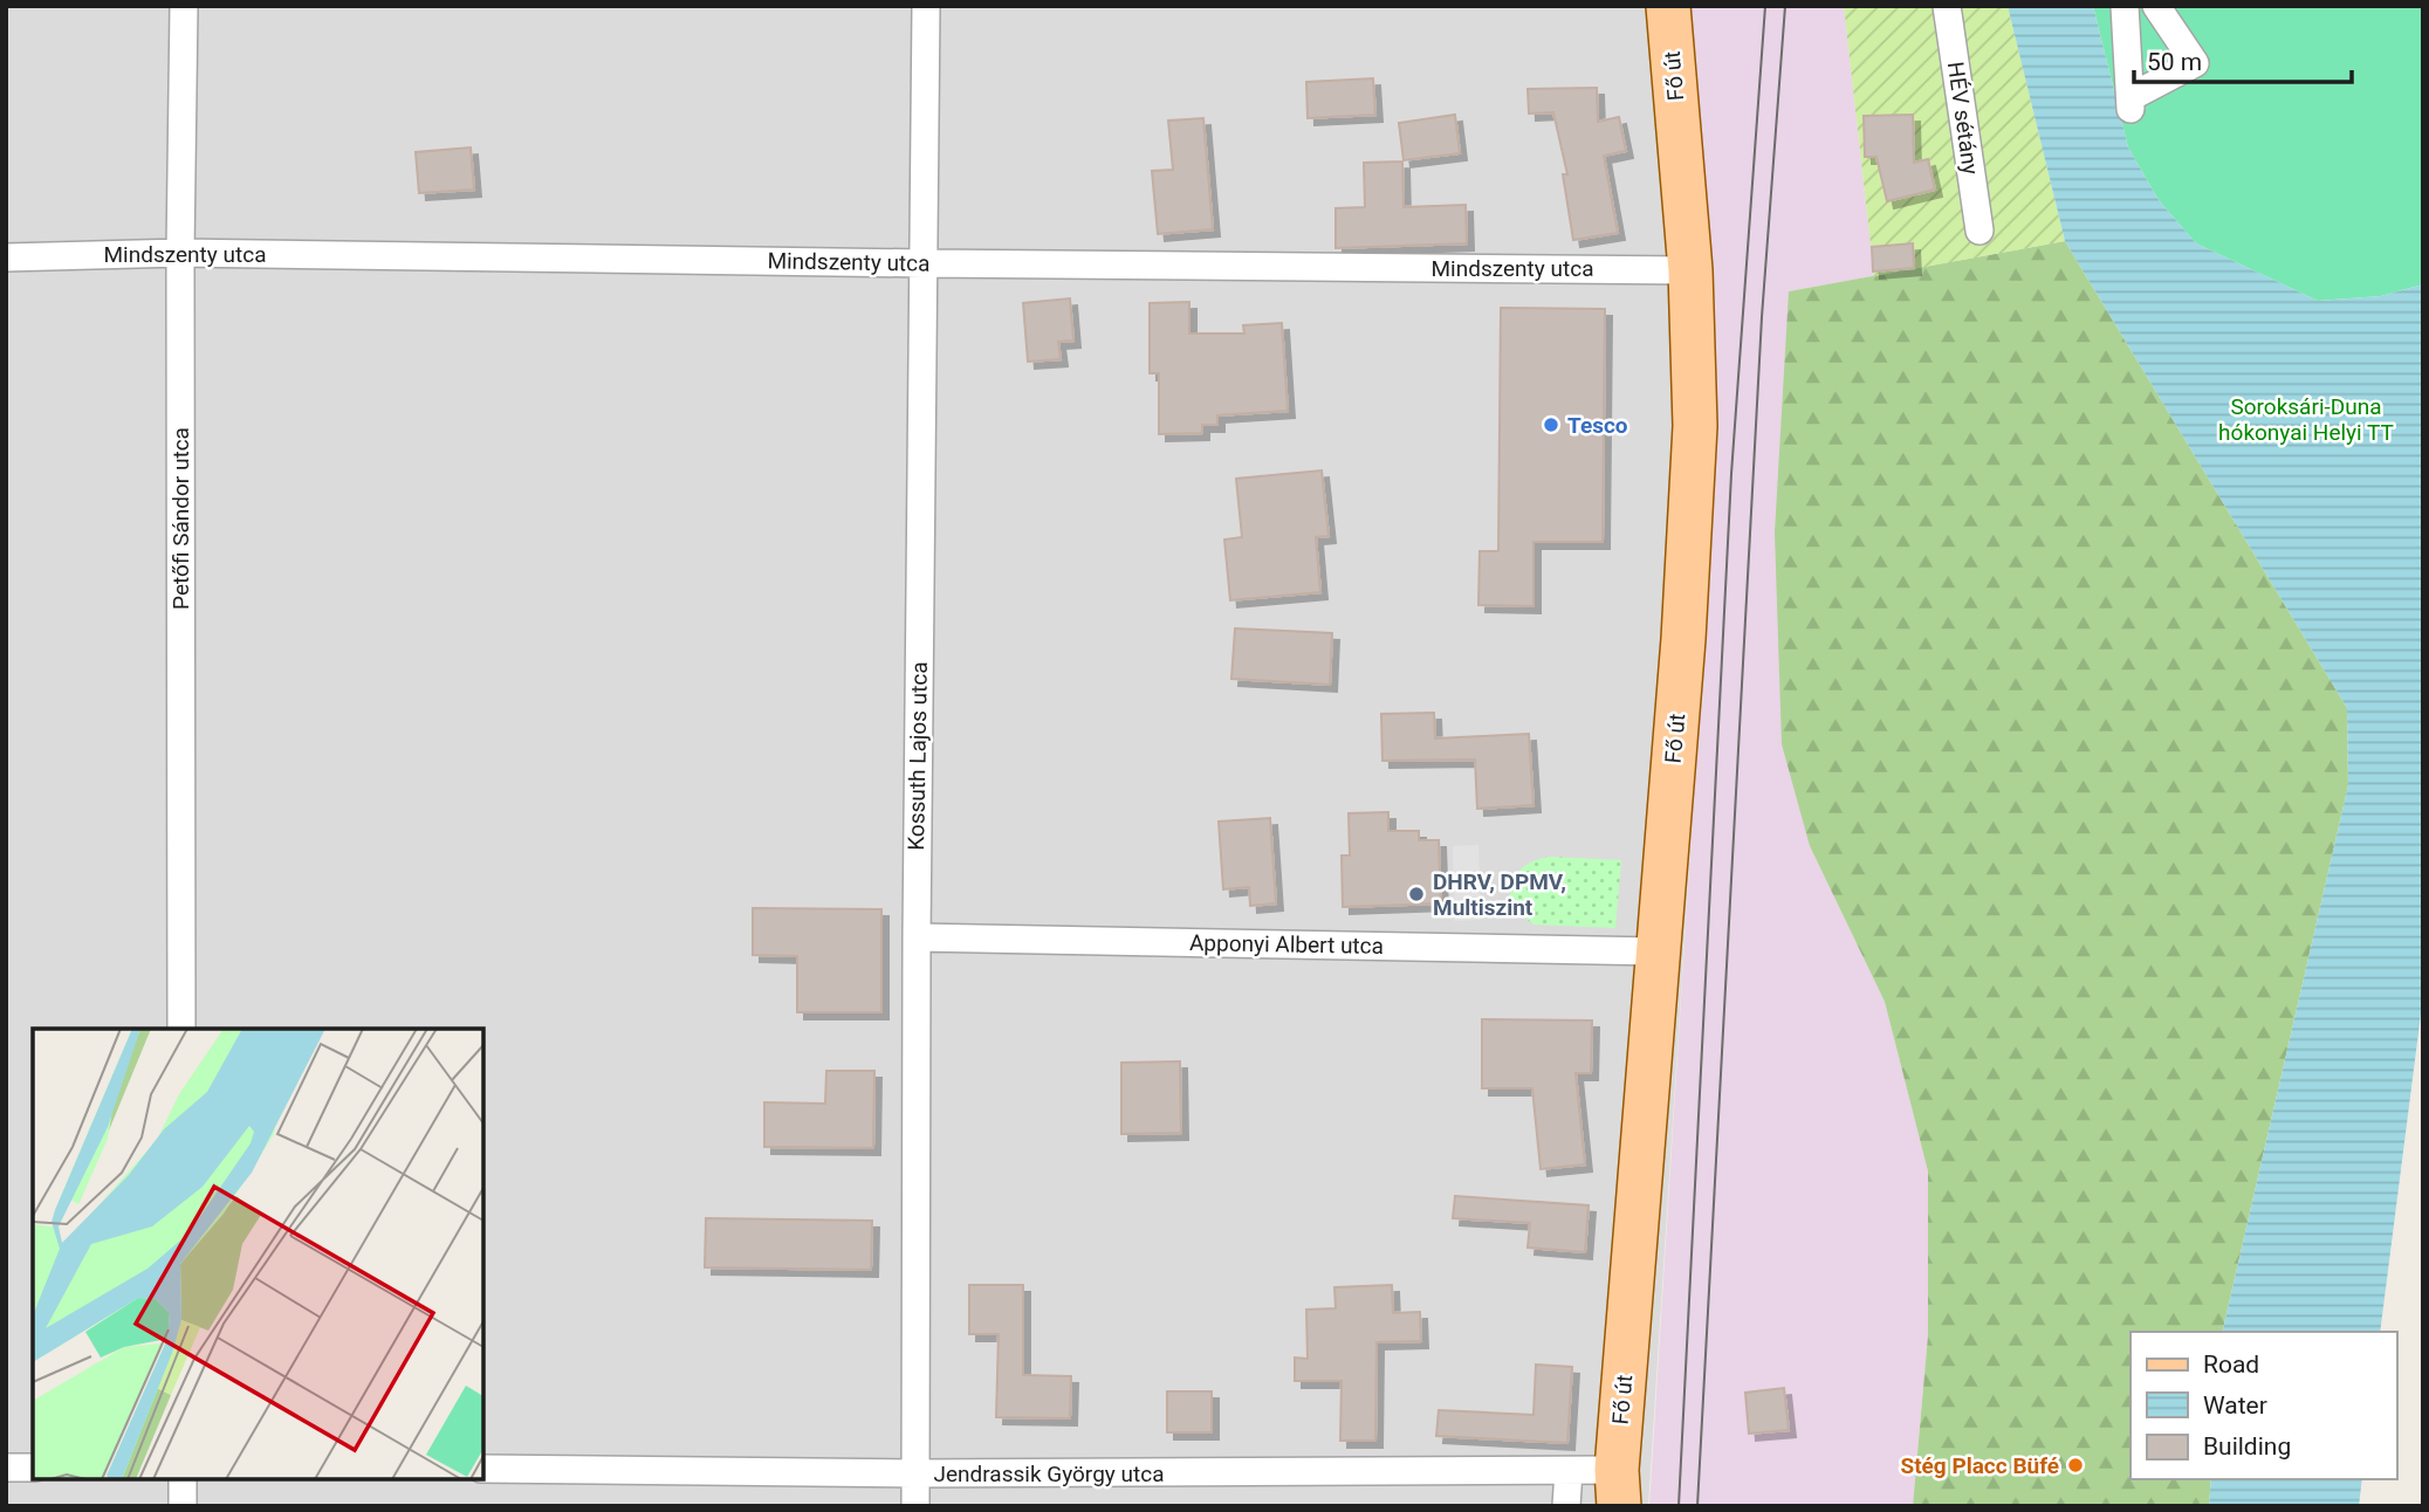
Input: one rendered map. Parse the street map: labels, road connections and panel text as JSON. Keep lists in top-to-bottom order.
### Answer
{
  "streets": {
    "main road": ["Fő út"],
    "street": [
      "HÉV sétány",
      "Mindszenty utca",
      "Petőfi Sándor utca",
      "Kossuth Lajos utca",
      "Apponyi Albert utca",
      "Jendrassik György utca"
    ]
  },
  "crossings": [
    ["Fő út", "Mindszenty utca"],
    ["Fő út", "Apponyi Albert utca"],
    ["Fő út", "Jendrassik György utca"],
    ["Mindszenty utca", "Petőfi Sándor utca"],
    ["Mindszenty utca", "Kossuth Lajos utca"],
    ["Kossuth Lajos utca", "Apponyi Albert utca"],
    ["Kossuth Lajos utca", "Jendrassik György utca"]
  ],
  "parks": ["Soroksári-Duna hókonyai Helyi TT"],
  "places": ["Tesco", "DHRV, DPMV, Multiszint", "Stég Placc Büfé"],
  "legend": ["Road", "Water", "Building"],
  "scale_bar": "50 m"
}
